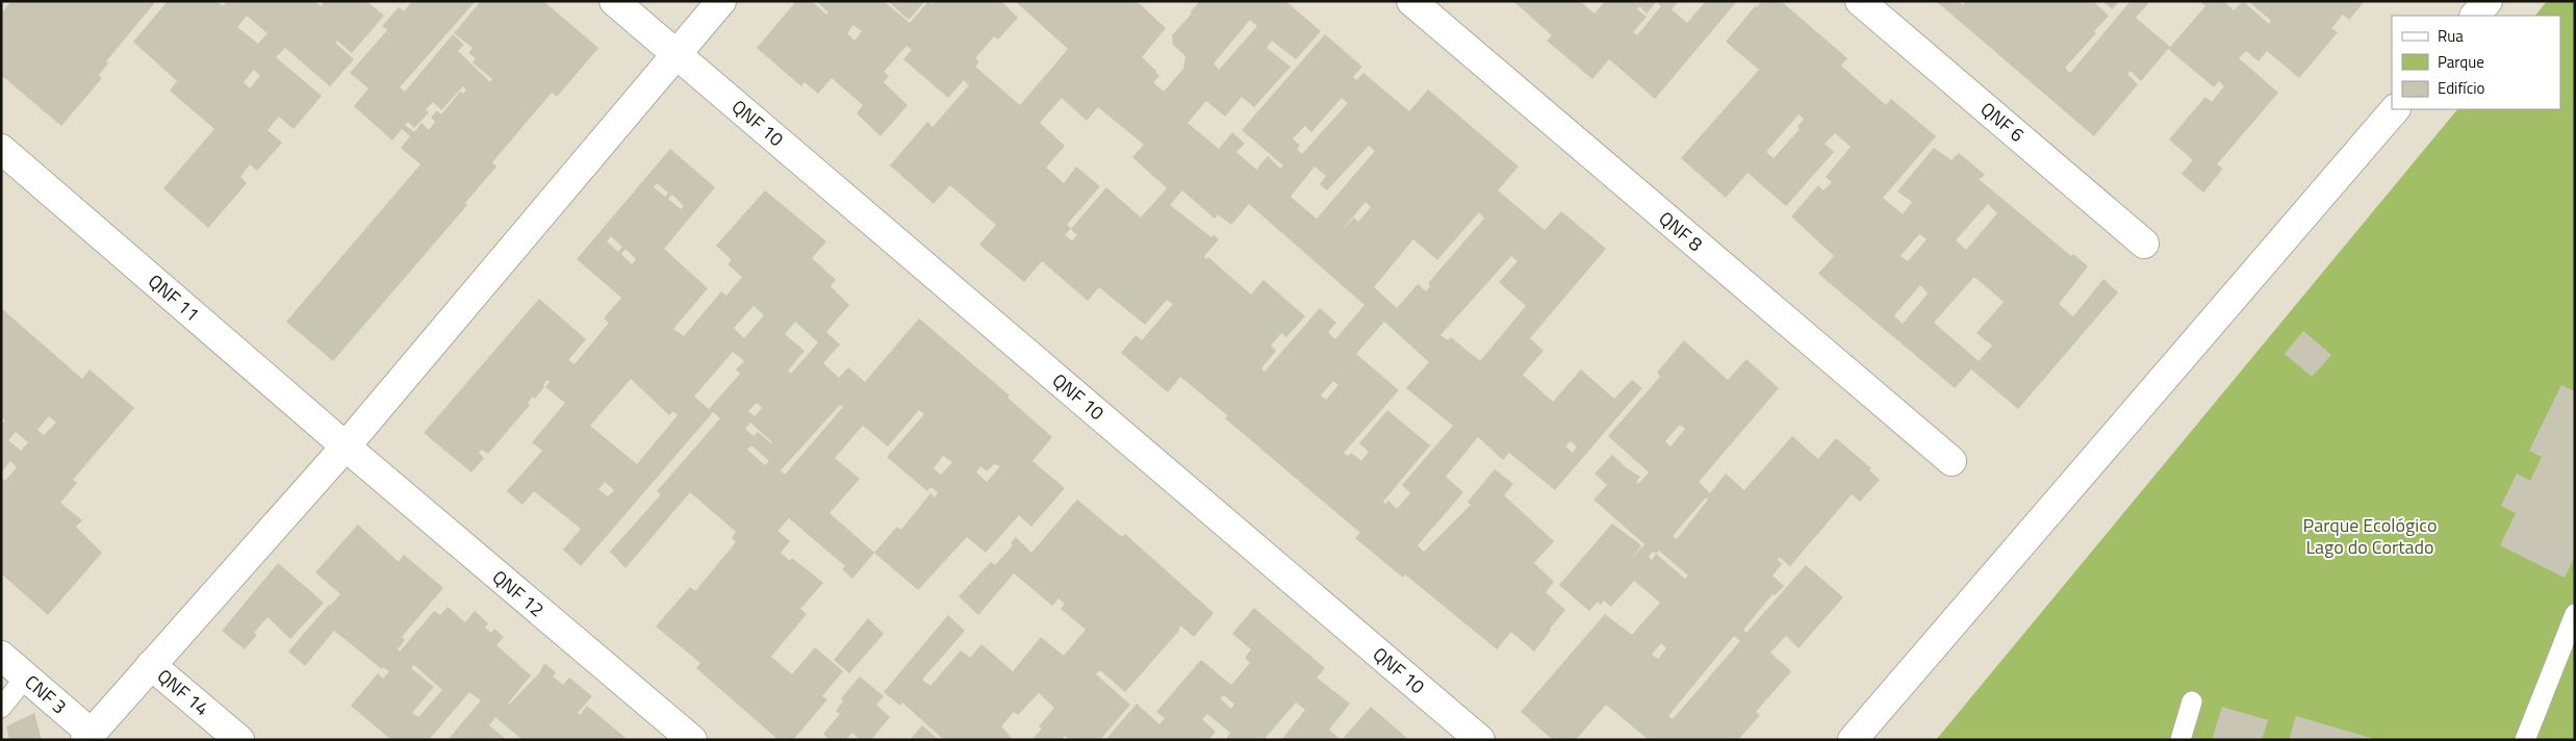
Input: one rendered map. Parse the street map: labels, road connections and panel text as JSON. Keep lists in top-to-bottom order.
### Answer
{
  "streets": {
    "street": [
      "QNF 6",
      "QNF 10",
      "QNF 8",
      "QNF 11",
      "QNF 12",
      "QNF 14",
      "CNF 3"
    ]
  },
  "crossings": [
    ["QNF 11", "QNF 12"]
  ],
  "parks": ["Parque Ecológico Lago do Cortado"],
  "legend": ["Rua", "Parque", "Edifício"]
}
